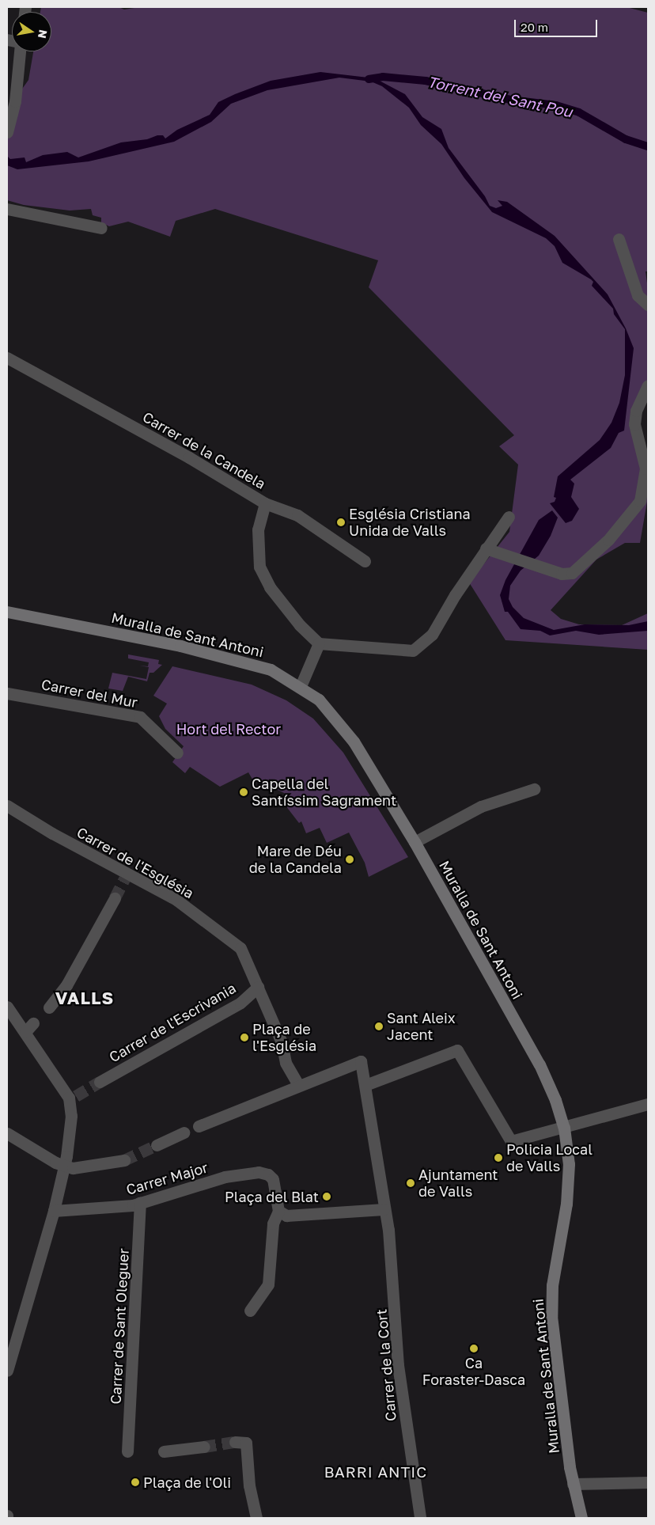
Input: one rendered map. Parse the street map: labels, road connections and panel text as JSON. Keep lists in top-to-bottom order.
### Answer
{
  "streets": {
    "main road": ["Muralla de Sant Antoni"],
    "street": [
      "Carrer de la Candela",
      "Carrer del Mur",
      "Carrer de l'Església",
      "Carrer de l'Escrivania",
      "Carrer Major",
      "Carrer de Sant Oleguer",
      "Carrer de la Cort"
    ]
  },
  "crossings": [
    ["Carrer de l'Església", "Carrer de l'Escrivania"],
    ["Carrer Major", "Carrer de Sant Oleguer"]
  ],
  "districts": ["VALLS", "BARRI ANTIC"],
  "water": ["Torrent del Sant Pou"],
  "parks": ["Hort del Rector"],
  "places": [
    "Església Cristiana Unida de Valls",
    "Capella del Santíssim Sagrament",
    "Mare de Déu de la Candela",
    "Sant Aleix Jacent",
    "Plaça de l'Església",
    "Policia Local de Valls",
    "Ajuntament de Valls",
    "Plaça del Blat",
    "Ca Foraster-Dasca",
    "Plaça de l'Oli"
  ],
  "scale_bar": "20 m",
  "north": "right"
}
